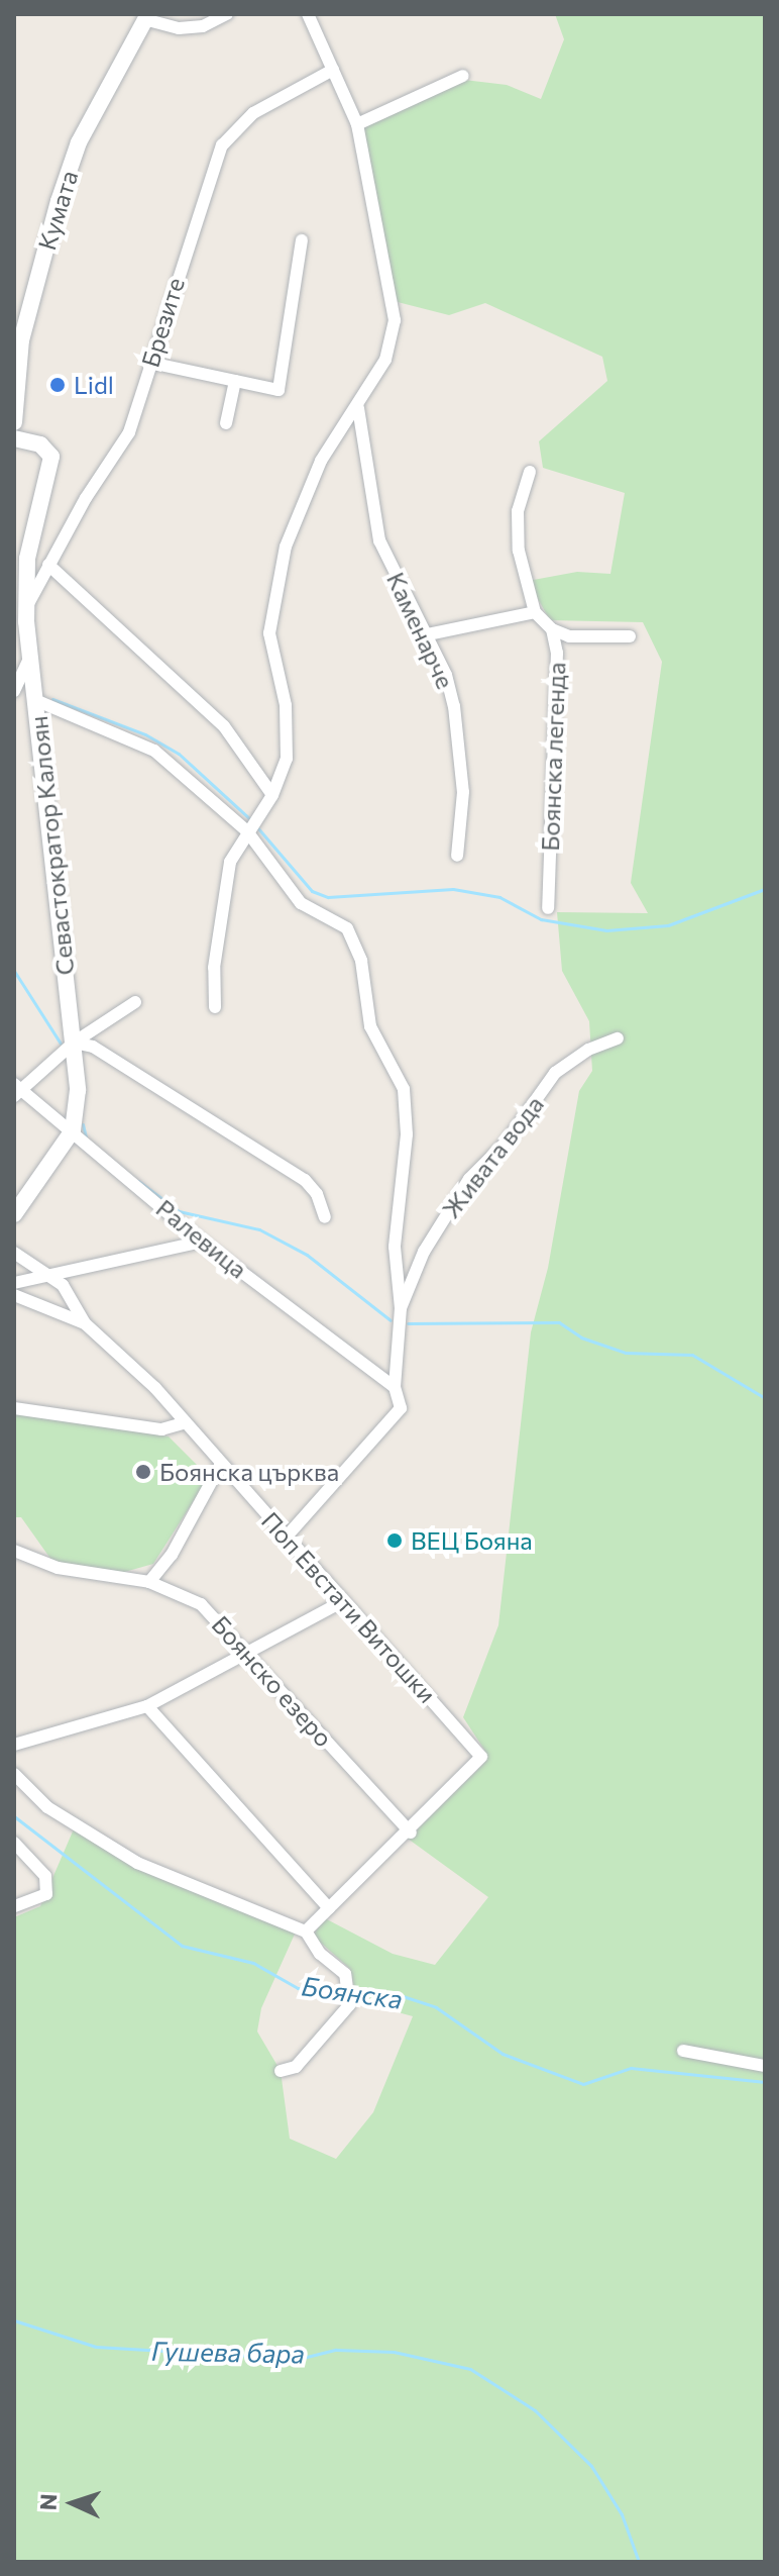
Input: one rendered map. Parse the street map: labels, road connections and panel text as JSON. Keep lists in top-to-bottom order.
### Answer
{
  "streets": {
    "main road": ["Кумата", "Севастократор Калоян"],
    "street": [
      "Брезите",
      "Каменарче",
      "Боянска легенда",
      "Живата вода",
      "Ралевица",
      "Поп Евстати Витошки",
      "Боянско езеро"
    ]
  },
  "crossings": [
    ["Брезите", "Севастократор Калоян"],
    ["Севастократор Калоян", "Ралевица"],
    ["Поп Евстати Витошки", "Боянско езеро"]
  ],
  "water": ["Боянска", "Гушева бара"],
  "places": ["Lidl", "Боянска църква", "ВЕЦ Бояна"],
  "north": "left"
}
